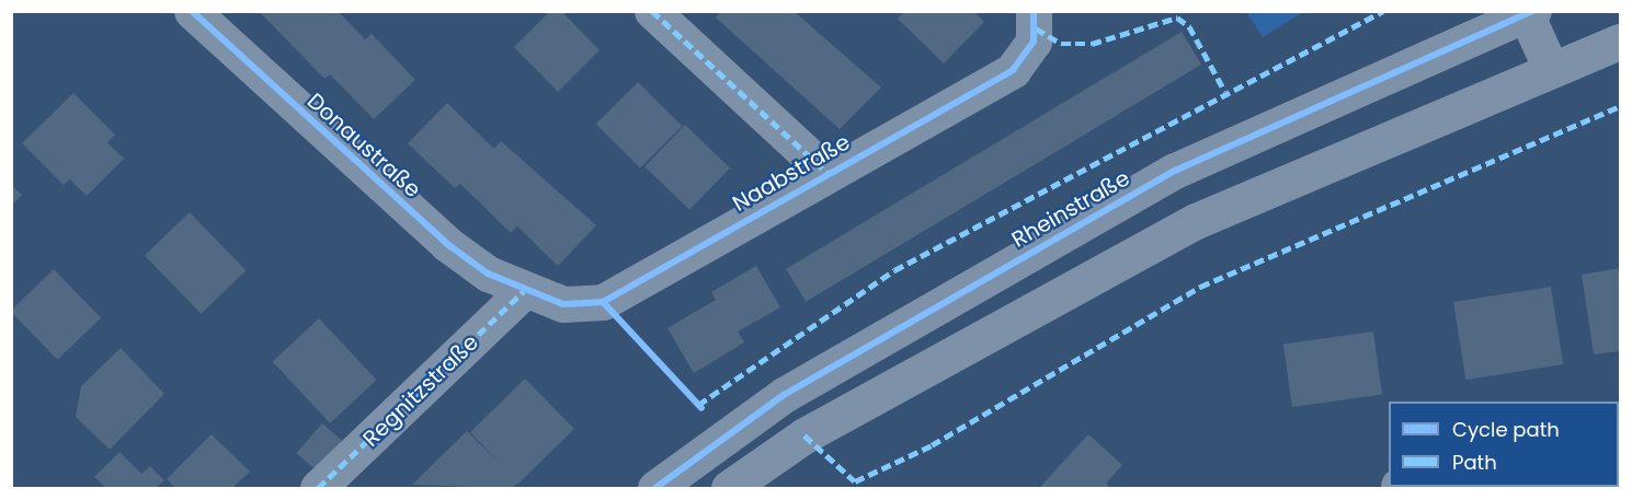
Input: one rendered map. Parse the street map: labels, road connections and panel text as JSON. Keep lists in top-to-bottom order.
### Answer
{
  "streets": {
    "street": [
      "Donaustraße",
      "Naabstraße",
      "Rheinstraße",
      "Regnitzstraße"
    ]
  },
  "crossings": [
    ["Donaustraße", "Naabstraße"],
    ["Donaustraße", "Regnitzstraße"],
    ["Naabstraße", "Regnitzstraße"]
  ],
  "legend": ["Cycle path", "Path"]
}
